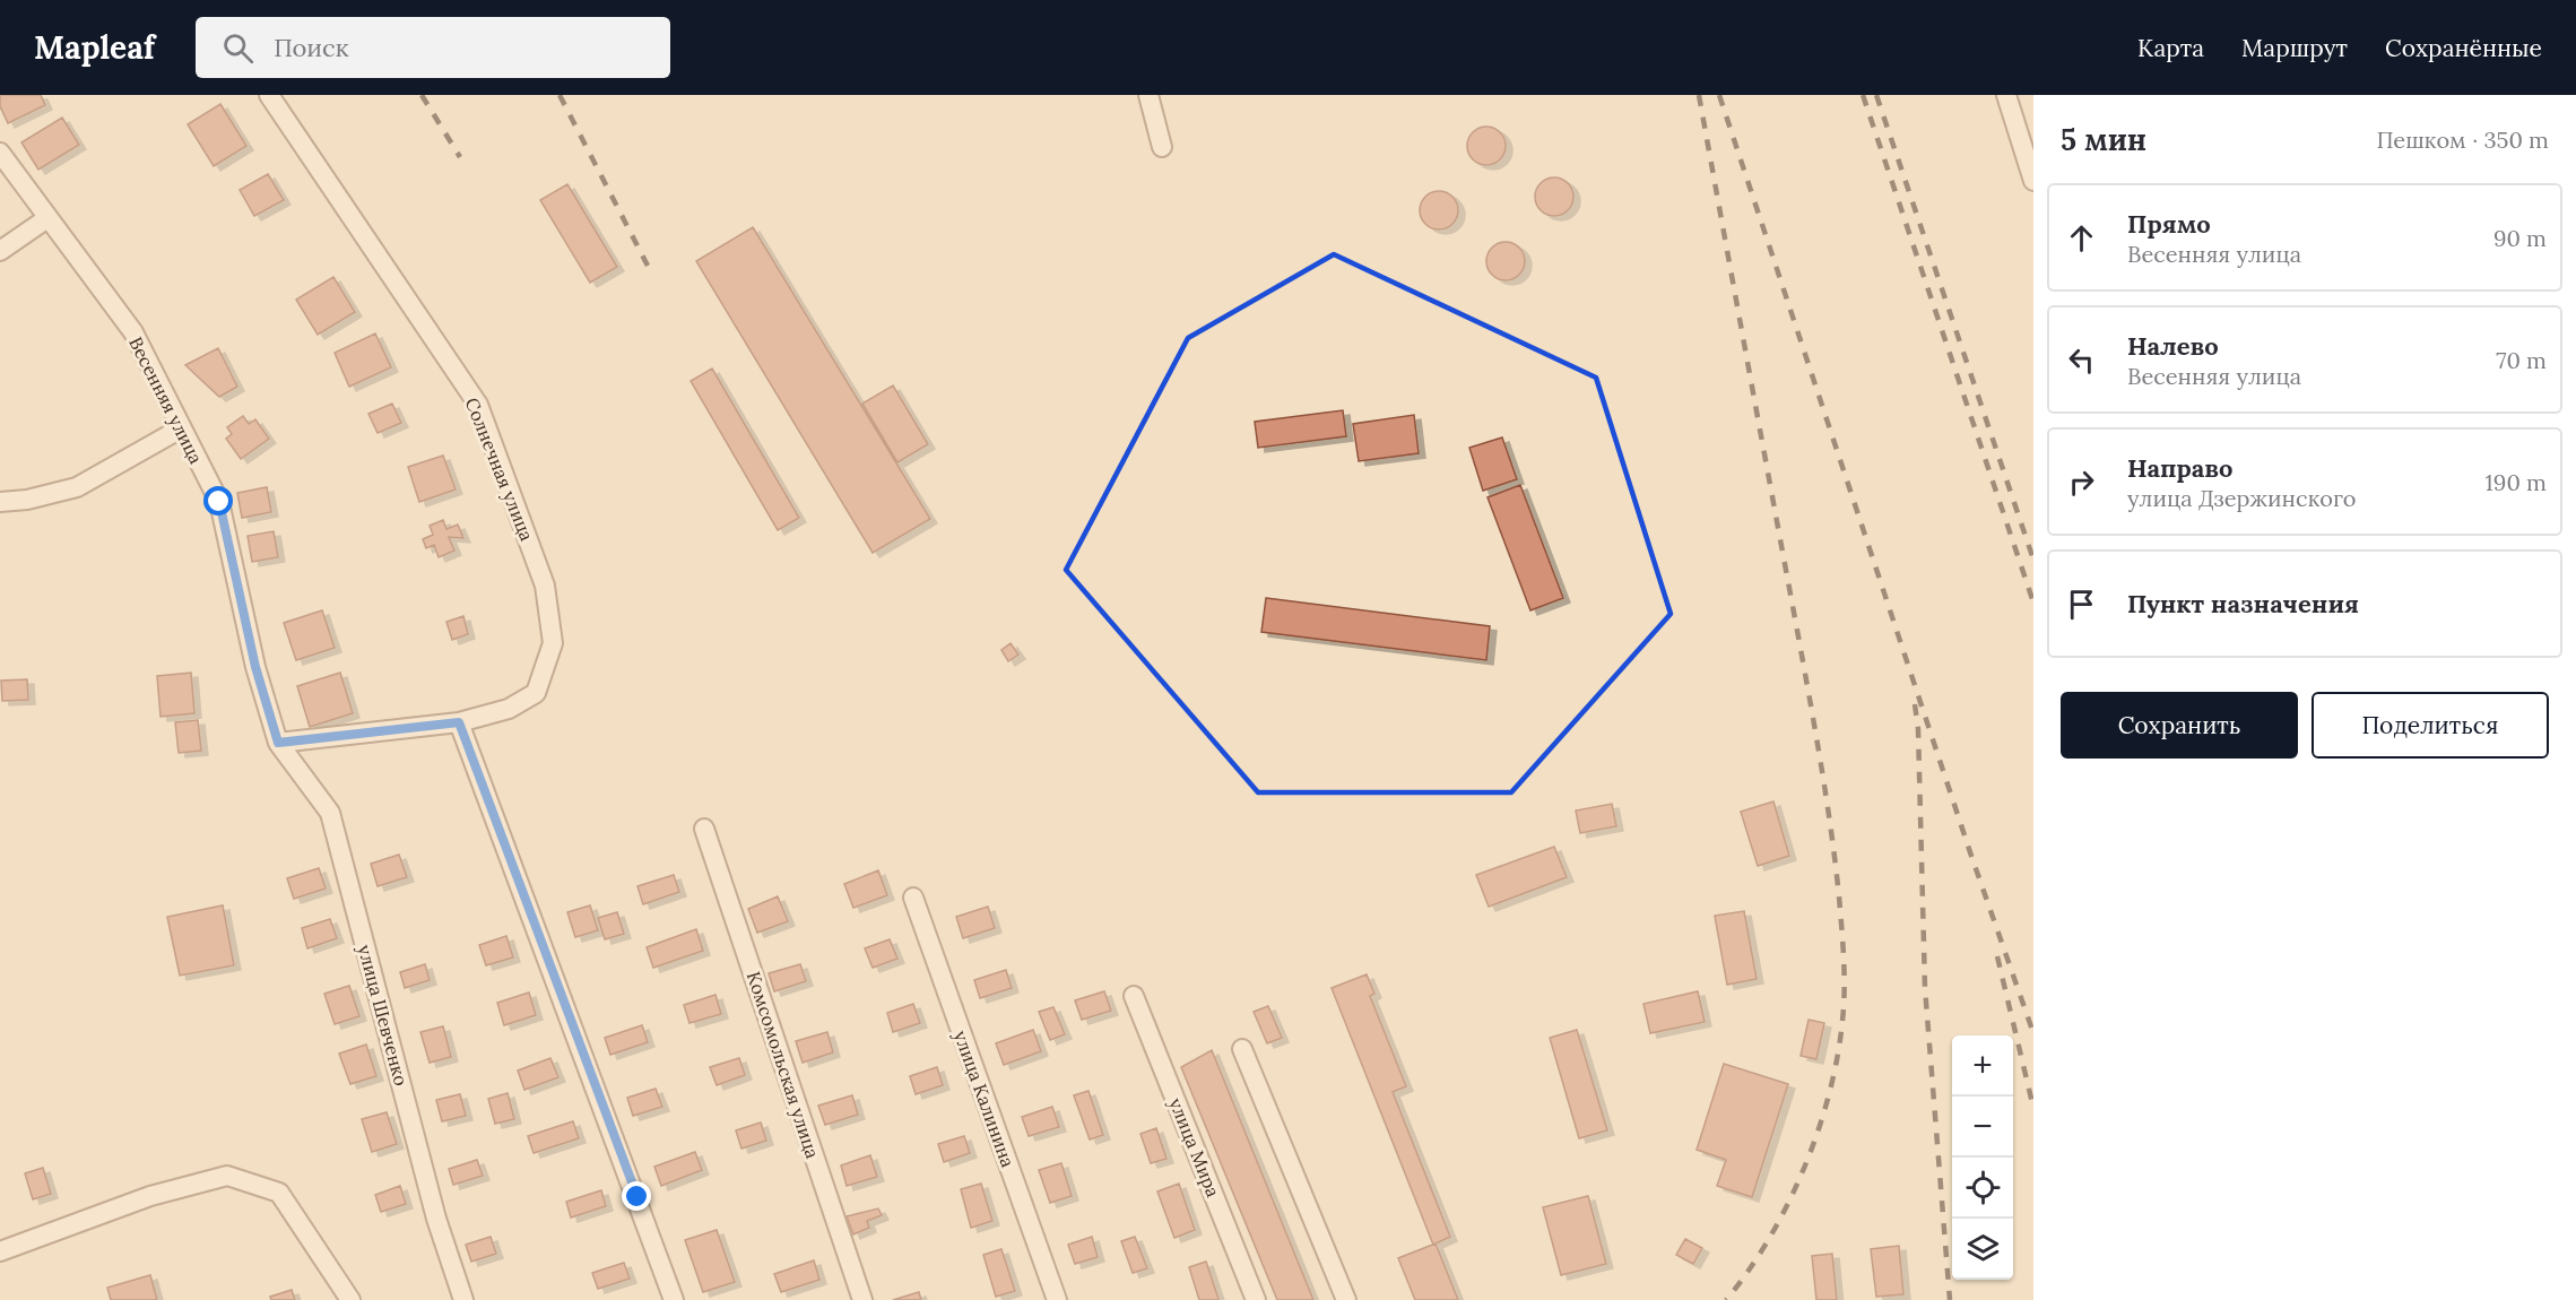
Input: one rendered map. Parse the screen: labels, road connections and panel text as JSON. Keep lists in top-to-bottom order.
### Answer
{
  "streets": {
    "street": [
      "Весенняя улица",
      "Солнечная улица",
      "улица Шевченко",
      "Комсомольская улица",
      "улица Калинина",
      "улица Мира"
    ]
  },
  "crossings": [
    ["Весенняя улица", "улица Шевченко"]
  ],
  "page": {
    "header": "Mapleaf",
    "search": "Поиск",
    "nav": ["Карта", "Маршрут", "Сохранённые"],
    "heading": ["5 мин", "Пешком · 350 m"],
    "list": [
      ["Прямо", "Весенняя улица", "90 m"],
      ["Налево", "Весенняя улица", "70 m"],
      ["Направо", "улица Дзержинского", "190 m"],
      "Пункт назначения"
    ],
    "buttons": ["Сохранить", "Поделиться"],
    "map_buttons": ["+", "−"]
  }
}
